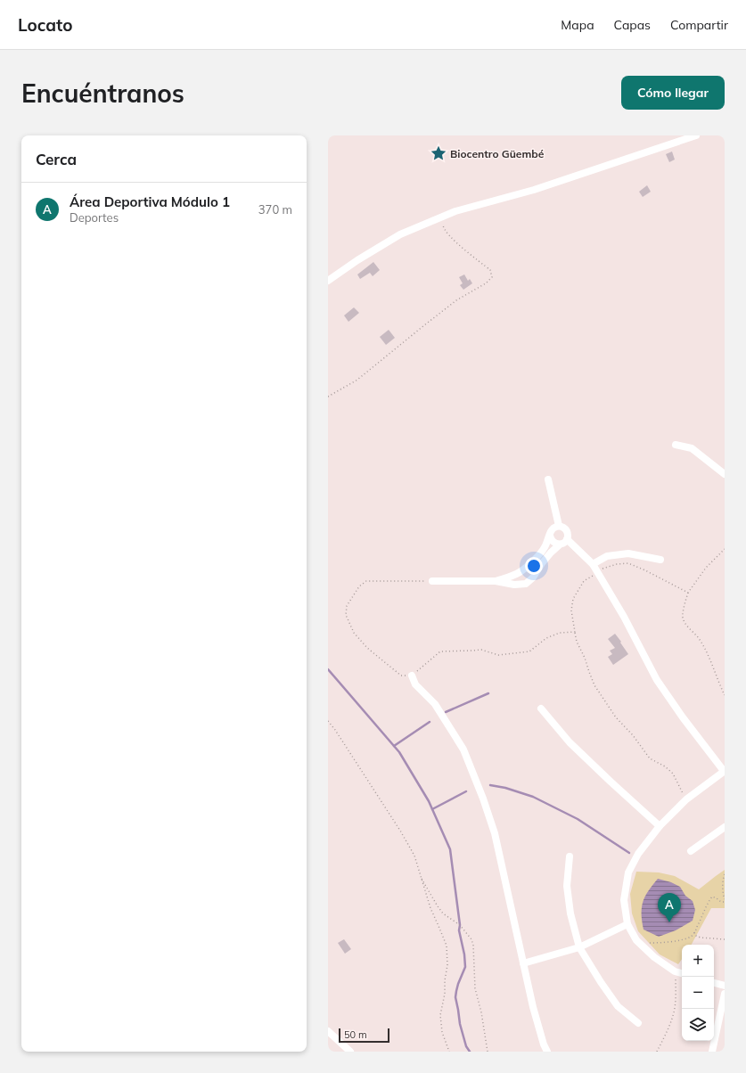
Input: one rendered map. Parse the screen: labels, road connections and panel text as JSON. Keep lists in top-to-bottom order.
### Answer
{
  "places": {
    "place": ["Biocentro Güembé"]
  },
  "scale_bar": "50 m",
  "page": {
    "header": "Locato",
    "nav": ["Mapa", "Capas", "Compartir"],
    "buttons": "Cómo llegar",
    "title": "Encuéntranos",
    "heading": "Cerca",
    "list": [
      {
        "mark": "A",
        "name": "Área Deportiva Módulo 1",
        "note": "Deportes",
        "value": "370 m"
      }
    ],
    "pins": "A",
    "map_buttons": ["+", "−"],
    "scale": "50 m"
  }
}
